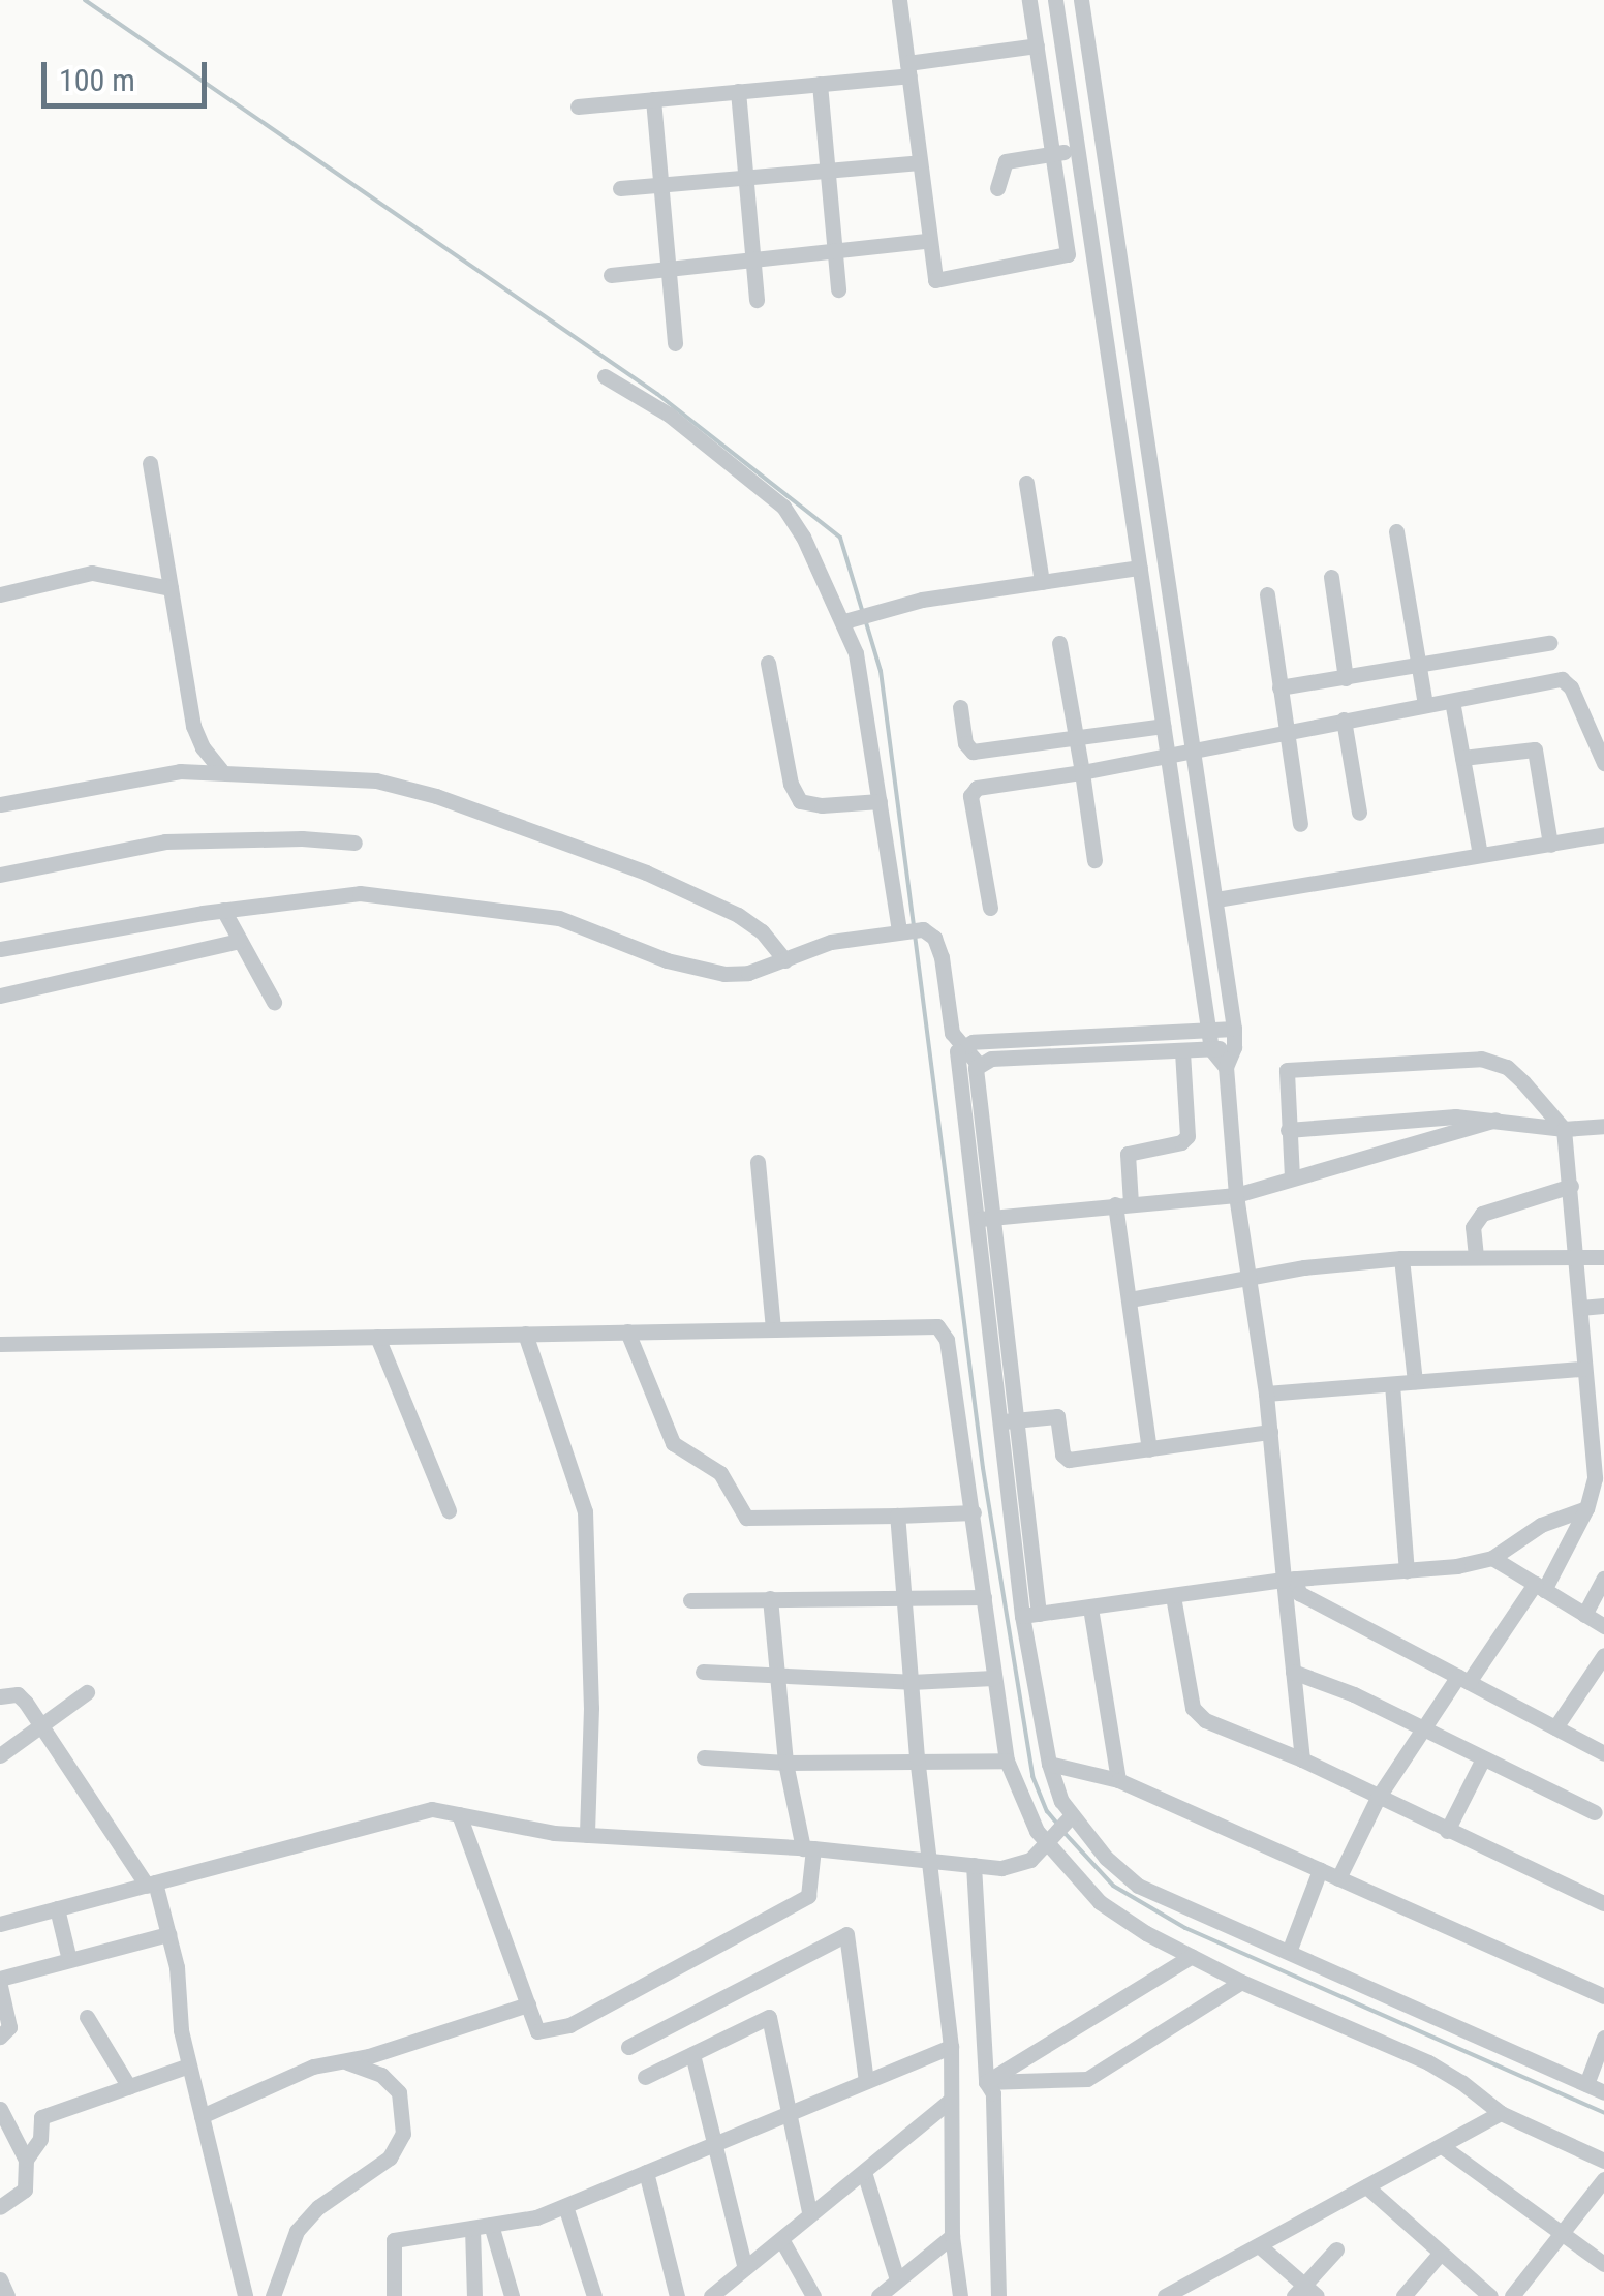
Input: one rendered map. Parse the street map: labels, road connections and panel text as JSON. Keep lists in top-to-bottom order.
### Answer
{
  "scale_bar": "100 m"
}
